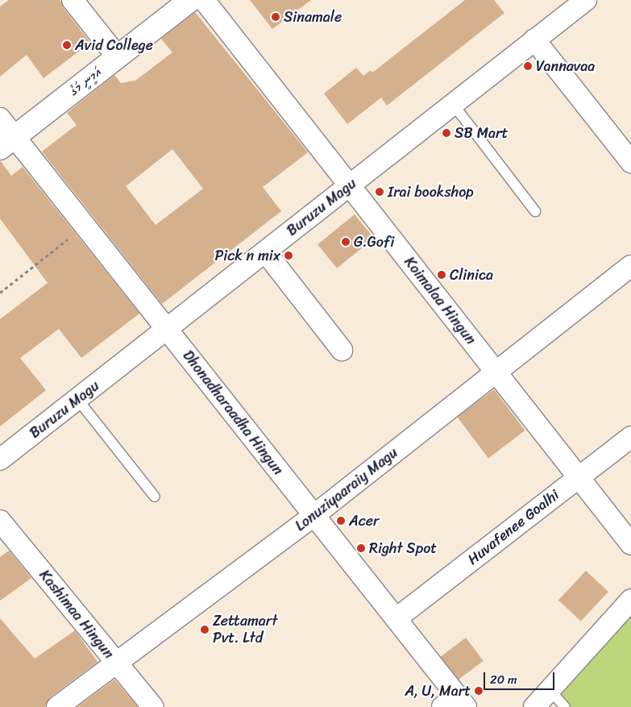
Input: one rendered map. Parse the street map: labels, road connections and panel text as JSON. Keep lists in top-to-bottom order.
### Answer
{
  "streets": {
    "street": [
      "އަމީނީ މަގު",
      "Buruzu Magu",
      "Koimalaa Hingun",
      "Dhonadharaadha Hingun",
      "Lonuziyaaraiy Magu",
      "Huvafenee Goalhi",
      "Kashimaa Hingun"
    ]
  },
  "crossings": [
    ["އަމީނީ މަގު", "Dhonadharaadha Hingun"],
    ["Buruzu Magu", "Koimalaa Hingun"],
    ["Buruzu Magu", "Dhonadharaadha Hingun"],
    ["Koimalaa Hingun", "Lonuziyaaraiy Magu"],
    ["Koimalaa Hingun", "Huvafenee Goalhi"],
    ["Dhonadharaadha Hingun", "Lonuziyaaraiy Magu"],
    ["Dhonadharaadha Hingun", "Huvafenee Goalhi"],
    ["Lonuziyaaraiy Magu", "Kashimaa Hingun"]
  ],
  "places": [
    "Sinamale",
    "Avid College",
    "Vannavaa",
    "SB Mart",
    "Irai bookshop",
    "G.Gofi",
    "Pick n mix",
    "Clinica",
    "Acer",
    "Right Spot",
    "Zettamart Pvt. Ltd",
    "A, U, Mart"
  ],
  "scale_bar": "20 m"
}
